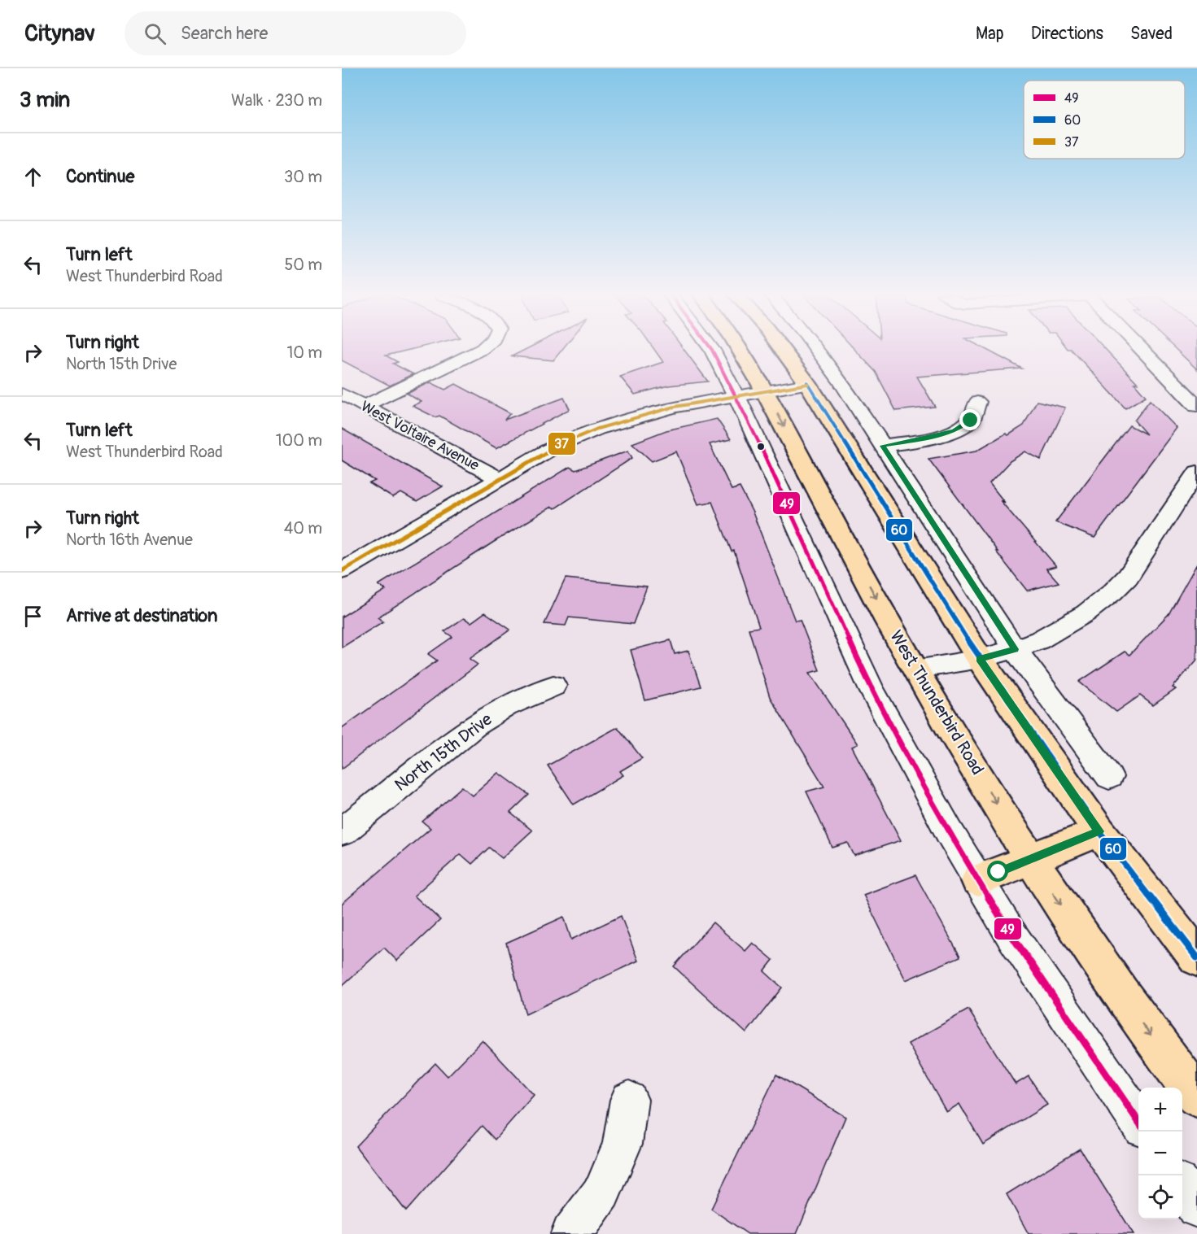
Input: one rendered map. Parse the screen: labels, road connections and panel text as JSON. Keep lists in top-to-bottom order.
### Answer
{
  "streets": {
    "main road": ["West Thunderbird Road"],
    "street": ["West Voltaire Avenue", "North 15th Drive"]
  },
  "lines": ["transit line 49", "transit line 60", "transit line 37"],
  "legend": ["49", "60", "37"],
  "page": {
    "header": "Citynav",
    "search": "Search here",
    "nav": ["Map", "Directions", "Saved"],
    "heading": ["3 min", "Walk · 230 m"],
    "list": [
      ["Continue", "30 m"],
      ["Turn left", "West Thunderbird Road", "50 m"],
      ["Turn right", "North 15th Drive", "10 m"],
      ["Turn left", "West Thunderbird Road", "100 m"],
      ["Turn right", "North 16th Avenue", "40 m"],
      "Arrive at destination"
    ],
    "map_buttons": ["+", "−"]
  }
}
